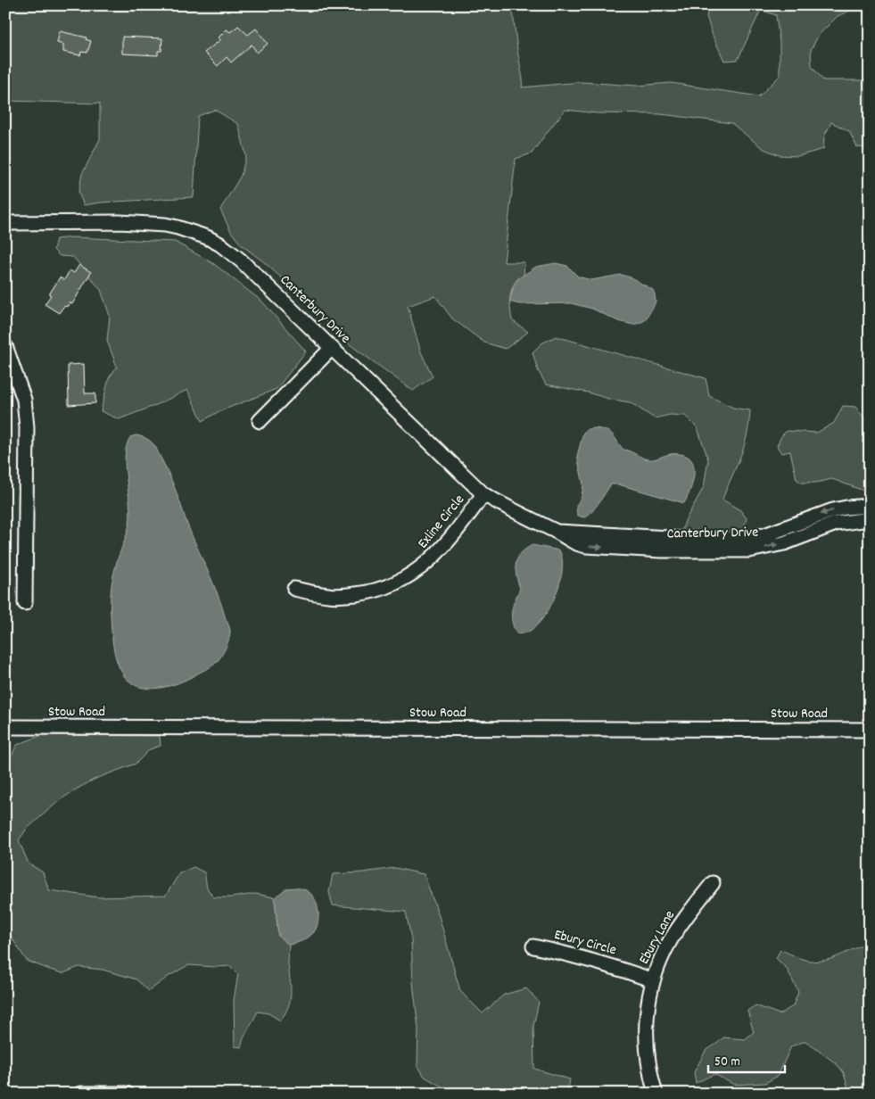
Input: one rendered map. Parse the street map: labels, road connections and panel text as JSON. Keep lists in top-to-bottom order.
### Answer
{
  "streets": {
    "street": [
      "Canterbury Drive",
      "Exline Circle",
      "Stow Road",
      "Ebury Lane",
      "Ebury Circle"
    ]
  },
  "crossings": [
    ["Canterbury Drive", "Exline Circle"],
    ["Ebury Lane", "Ebury Circle"]
  ],
  "scale_bar": "50 m"
}
